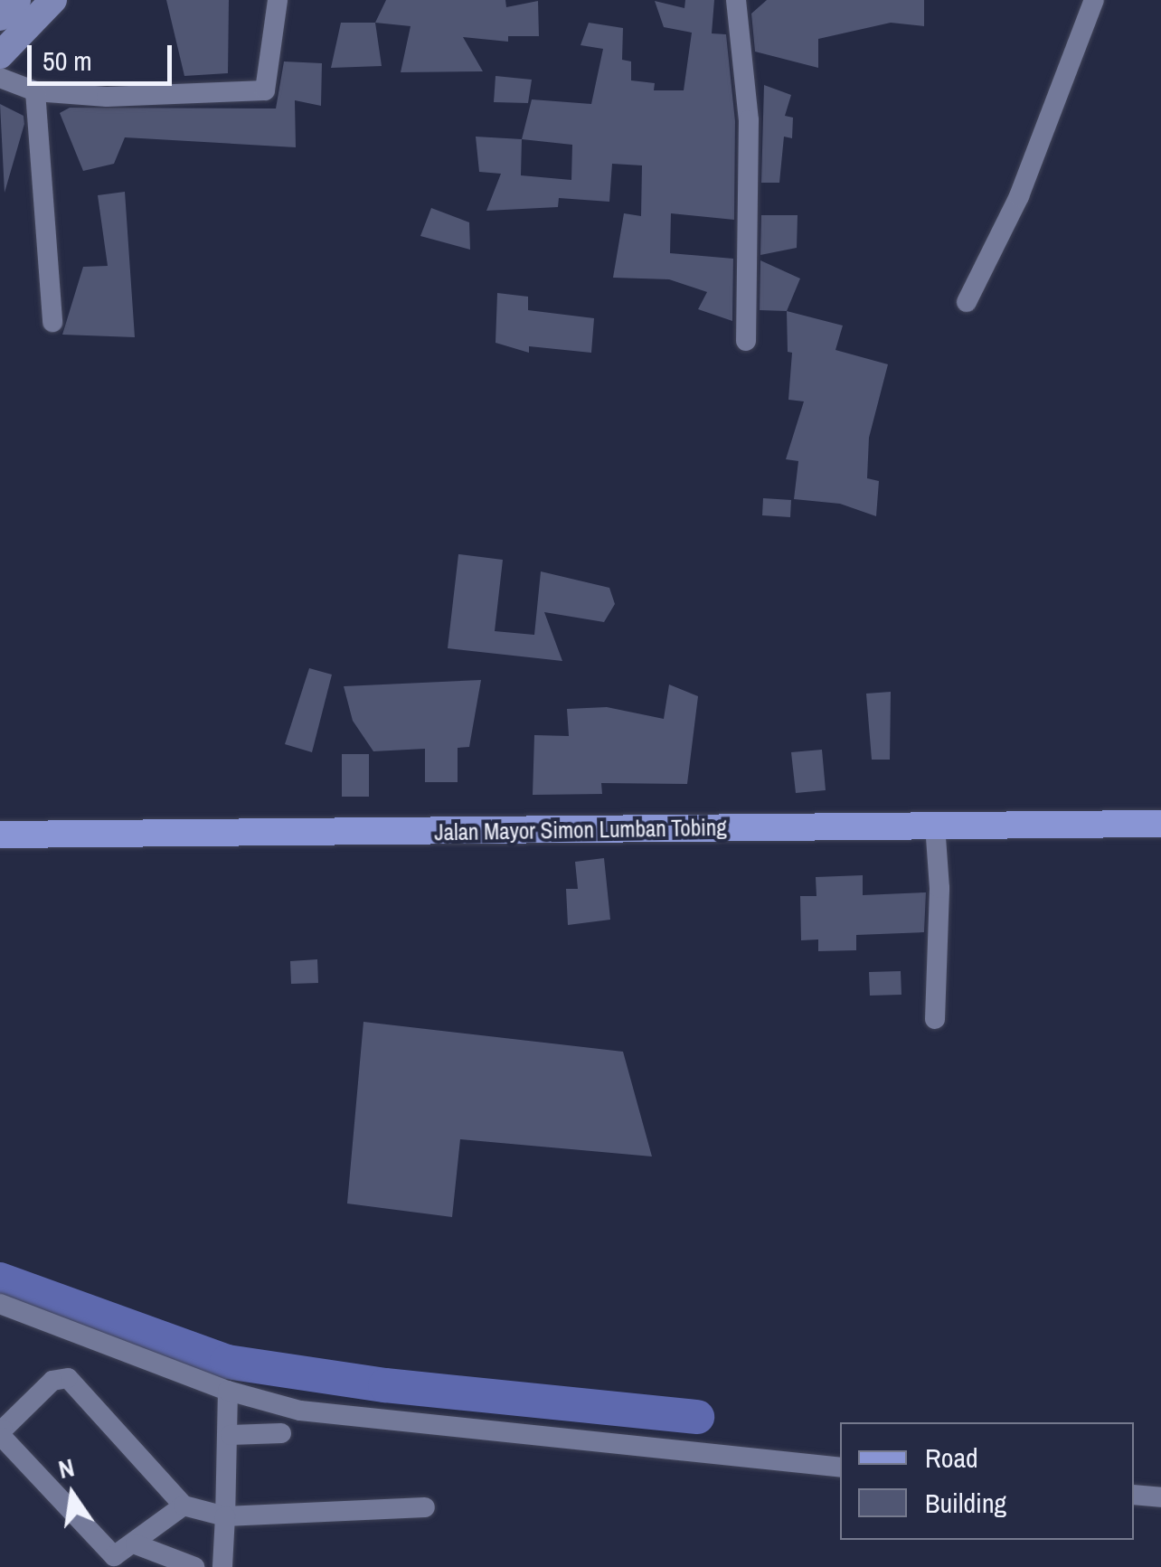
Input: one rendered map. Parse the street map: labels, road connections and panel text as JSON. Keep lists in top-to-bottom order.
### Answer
{
  "streets": {
    "main road": ["Jalan Mayor Simon Lumban Tobing"]
  },
  "legend": ["Road", "Building"],
  "scale_bar": "50 m",
  "north": "top"
}
